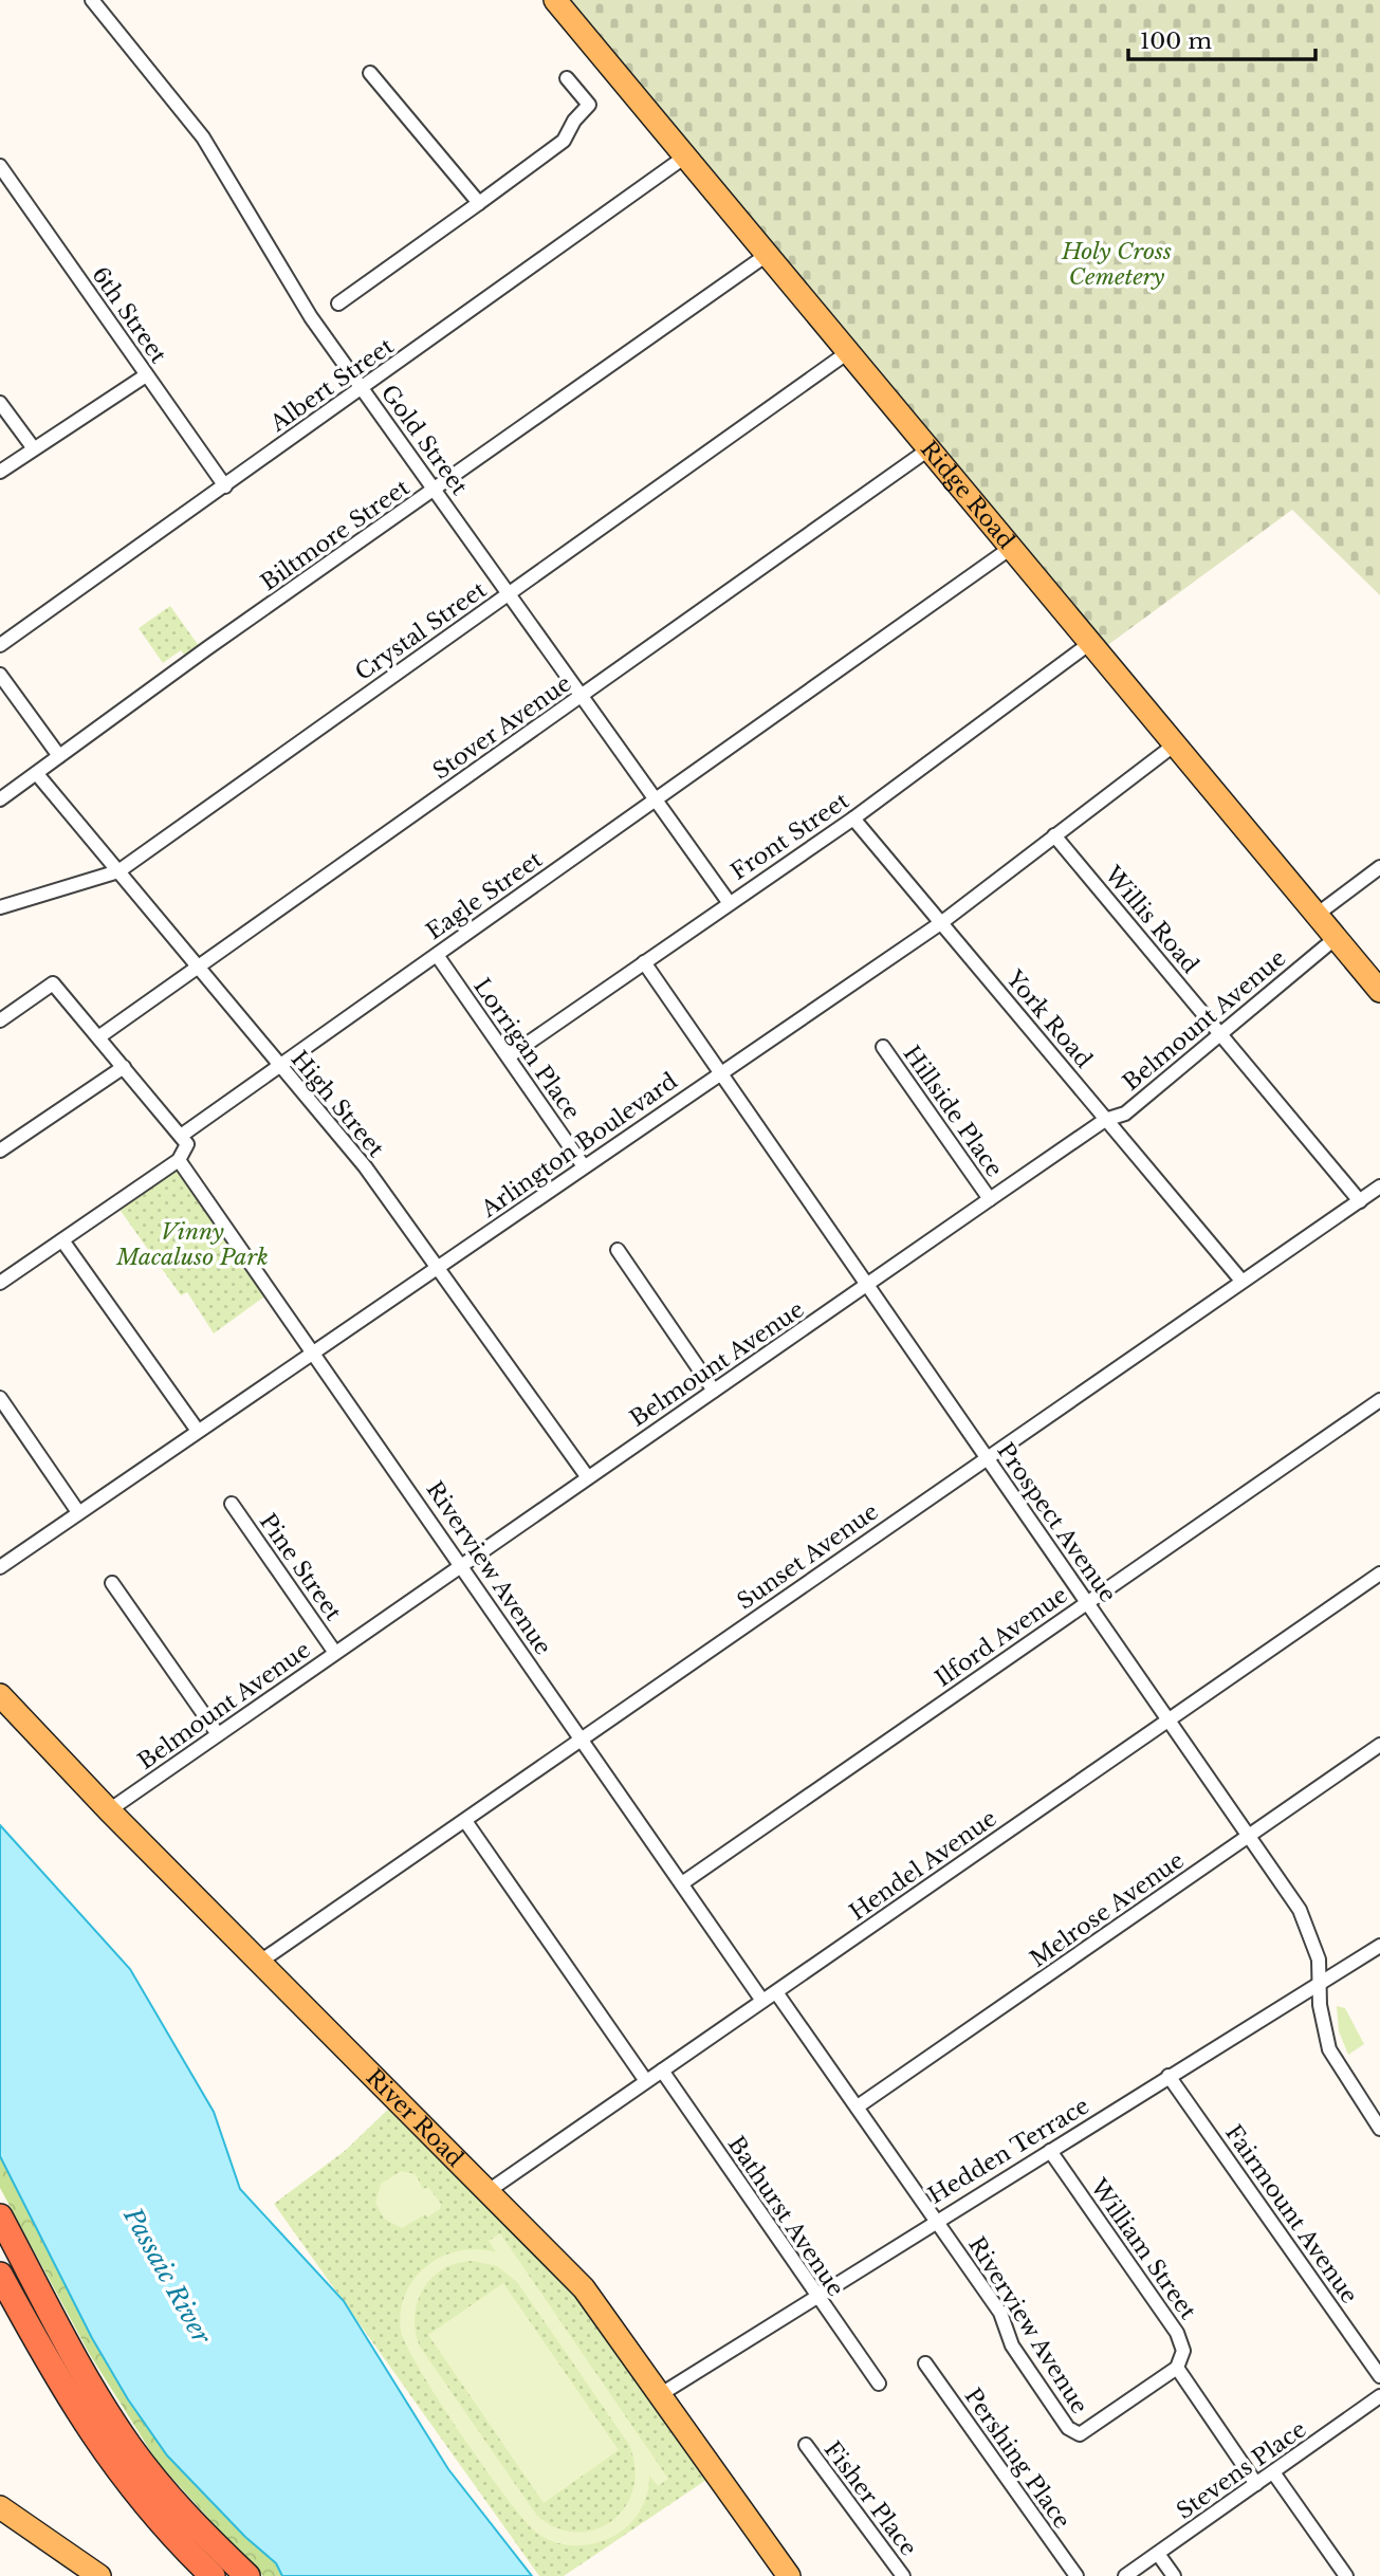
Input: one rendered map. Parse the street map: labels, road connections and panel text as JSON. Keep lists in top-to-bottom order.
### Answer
{
  "streets": {
    "main road": ["Ridge Road", "River Road"],
    "street": [
      "6th Street",
      "Albert Street",
      "Gold Street",
      "Biltmore Street",
      "Crystal Street",
      "Stover Avenue",
      "Front Street",
      "Eagle Street",
      "Willis Road",
      "York Road",
      "Belmount Avenue",
      "Lorrigan Place",
      "High Street",
      "Hillside Place",
      "Arlington Boulevard",
      "Prospect Avenue",
      "Sunset Avenue",
      "Pine Street",
      "Riverview Avenue",
      "Ilford Avenue",
      "Hendel Avenue",
      "Melrose Avenue",
      "Hedden Terrace",
      "Fairmount Avenue",
      "Bathurst Avenue",
      "William Street",
      "Pershing Place",
      "Stevens Place",
      "Fisher Place"
    ]
  },
  "crossings": [
    ["6th Street", "Albert Street"],
    ["Albert Street", "Gold Street"],
    ["Albert Street", "Ridge Road"],
    ["Gold Street", "Biltmore Street"],
    ["Gold Street", "Crystal Street"],
    ["Gold Street", "Stover Avenue"],
    ["Gold Street", "Front Street"],
    ["Gold Street", "Eagle Street"],
    ["Ridge Road", "Biltmore Street"],
    ["Ridge Road", "Crystal Street"],
    ["Ridge Road", "Stover Avenue"],
    ["Ridge Road", "Front Street"],
    ["Ridge Road", "Eagle Street"],
    ["Ridge Road", "Belmount Avenue"],
    ["Ridge Road", "Arlington Boulevard"],
    ["Biltmore Street", "High Street"],
    ["Crystal Street", "High Street"],
    ["Stover Avenue", "High Street"],
    ["Front Street", "York Road"],
    ["Front Street", "Lorrigan Place"],
    ["Front Street", "Prospect Avenue"],
    ["Eagle Street", "Lorrigan Place"],
    ["Eagle Street", "High Street"],
    ["Willis Road", "Belmount Avenue"],
    ["Willis Road", "Arlington Boulevard"],
    ["Willis Road", "Sunset Avenue"],
    ["York Road", "Belmount Avenue"],
    ["York Road", "Arlington Boulevard"],
    ["York Road", "Sunset Avenue"],
    ["Belmount Avenue", "High Street"],
    ["Belmount Avenue", "Hillside Place"],
    ["Belmount Avenue", "Prospect Avenue"],
    ["Belmount Avenue", "Pine Street"],
    ["Belmount Avenue", "Riverview Avenue"],
    ["Belmount Avenue", "River Road"],
    ["Lorrigan Place", "Arlington Boulevard"],
    ["High Street", "Arlington Boulevard"],
    ["Arlington Boulevard", "Prospect Avenue"],
    ["Arlington Boulevard", "Riverview Avenue"],
    ["Prospect Avenue", "Sunset Avenue"],
    ["Prospect Avenue", "Ilford Avenue"],
    ["Prospect Avenue", "Hendel Avenue"],
    ["Prospect Avenue", "Melrose Avenue"],
    ["Prospect Avenue", "Hedden Terrace"],
    ["Sunset Avenue", "Riverview Avenue"],
    ["Sunset Avenue", "River Road"],
    ["Riverview Avenue", "Ilford Avenue"],
    ["Riverview Avenue", "Hendel Avenue"],
    ["Riverview Avenue", "Melrose Avenue"],
    ["Riverview Avenue", "Hedden Terrace"],
    ["Riverview Avenue", "William Street"],
    ["Hendel Avenue", "River Road"],
    ["Hendel Avenue", "Bathurst Avenue"],
    ["River Road", "Hedden Terrace"],
    ["Hedden Terrace", "Fairmount Avenue"],
    ["Hedden Terrace", "Bathurst Avenue"],
    ["Hedden Terrace", "William Street"]
  ],
  "water": ["Passaic River"],
  "parks": ["Holy Cross Cemetery", "Vinny Macaluso Park"],
  "scale_bar": "100 m"
}
